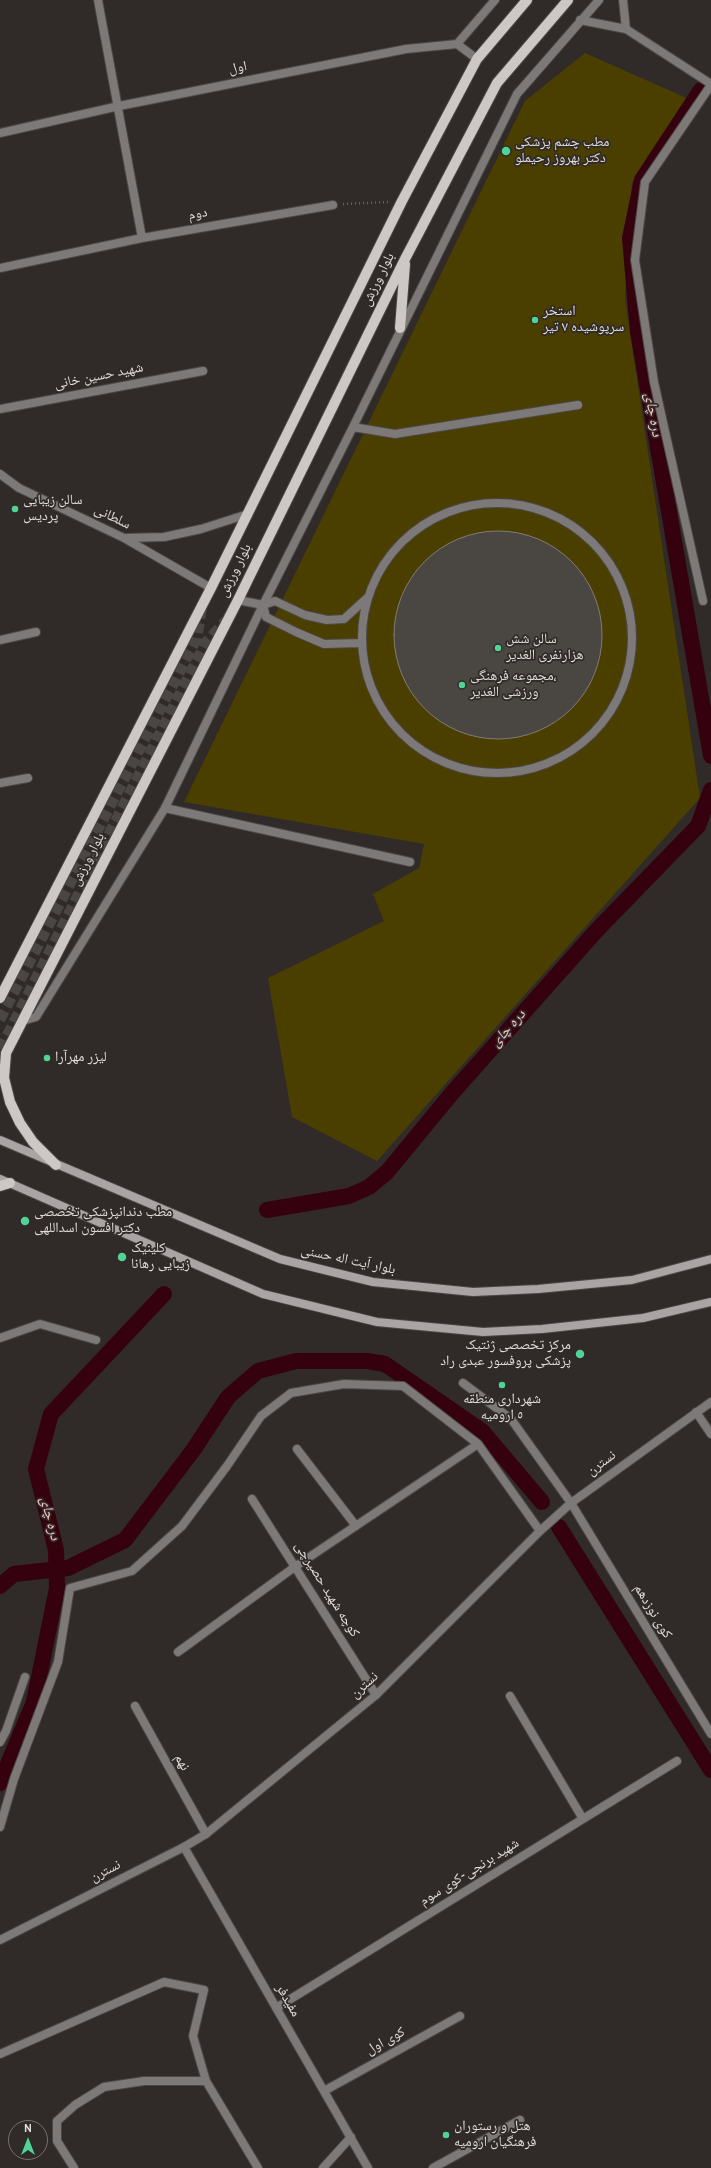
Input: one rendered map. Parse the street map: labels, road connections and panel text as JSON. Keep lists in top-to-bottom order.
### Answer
{
  "streets": {
    "main road": ["بلوار ورزش", "بلوار آیت اله حسنی"],
    "street": [
      "اول",
      "دوم",
      "شهید حسین خانی",
      "سلطانی",
      "نسترن",
      "کوچه شهید حصیرچی",
      "کوی نوزدهم",
      "نهم",
      "شهید برنجی-کوی سوم",
      "مفیدفر",
      "کوی اول"
    ]
  },
  "crossings": [
    ["بلوار ورزش", "سلطانی"],
    ["بلوار ورزش", "بلوار آیت اله حسنی"],
    ["نسترن", "کوچه شهید حصیرچی"],
    ["نسترن", "کوی نوزدهم"],
    ["نسترن", "نهم"],
    ["نسترن", "مفیدفر"],
    ["شهید برنجی-کوی سوم", "مفیدفر"],
    ["مفیدفر", "کوی اول"]
  ],
  "water": ["دره چای"],
  "places": [
    "مطب چشم پزشکی دکتر بهروز رحیملو",
    "استخر سرپوشیده ۷ تیر",
    "سالن زیبایی پردیس",
    "سالن شش هزارنفری الغدیر",
    "مجموعه فرهنگی، ورزشی الغدیر",
    "لیزر مهرآرا",
    "مطب دندانپزشکی تخصصی دکتر افسون اسداللهی",
    "کلینیک زیبایی رهانا",
    "مرکز تخصصی ژنتیک پزشکی پروفسور عبدی راد",
    "شهردارى منطقه ٥ ارومیه",
    "هتل و رستوران فرهنگیان ارومیه"
  ],
  "north": "top"
}
